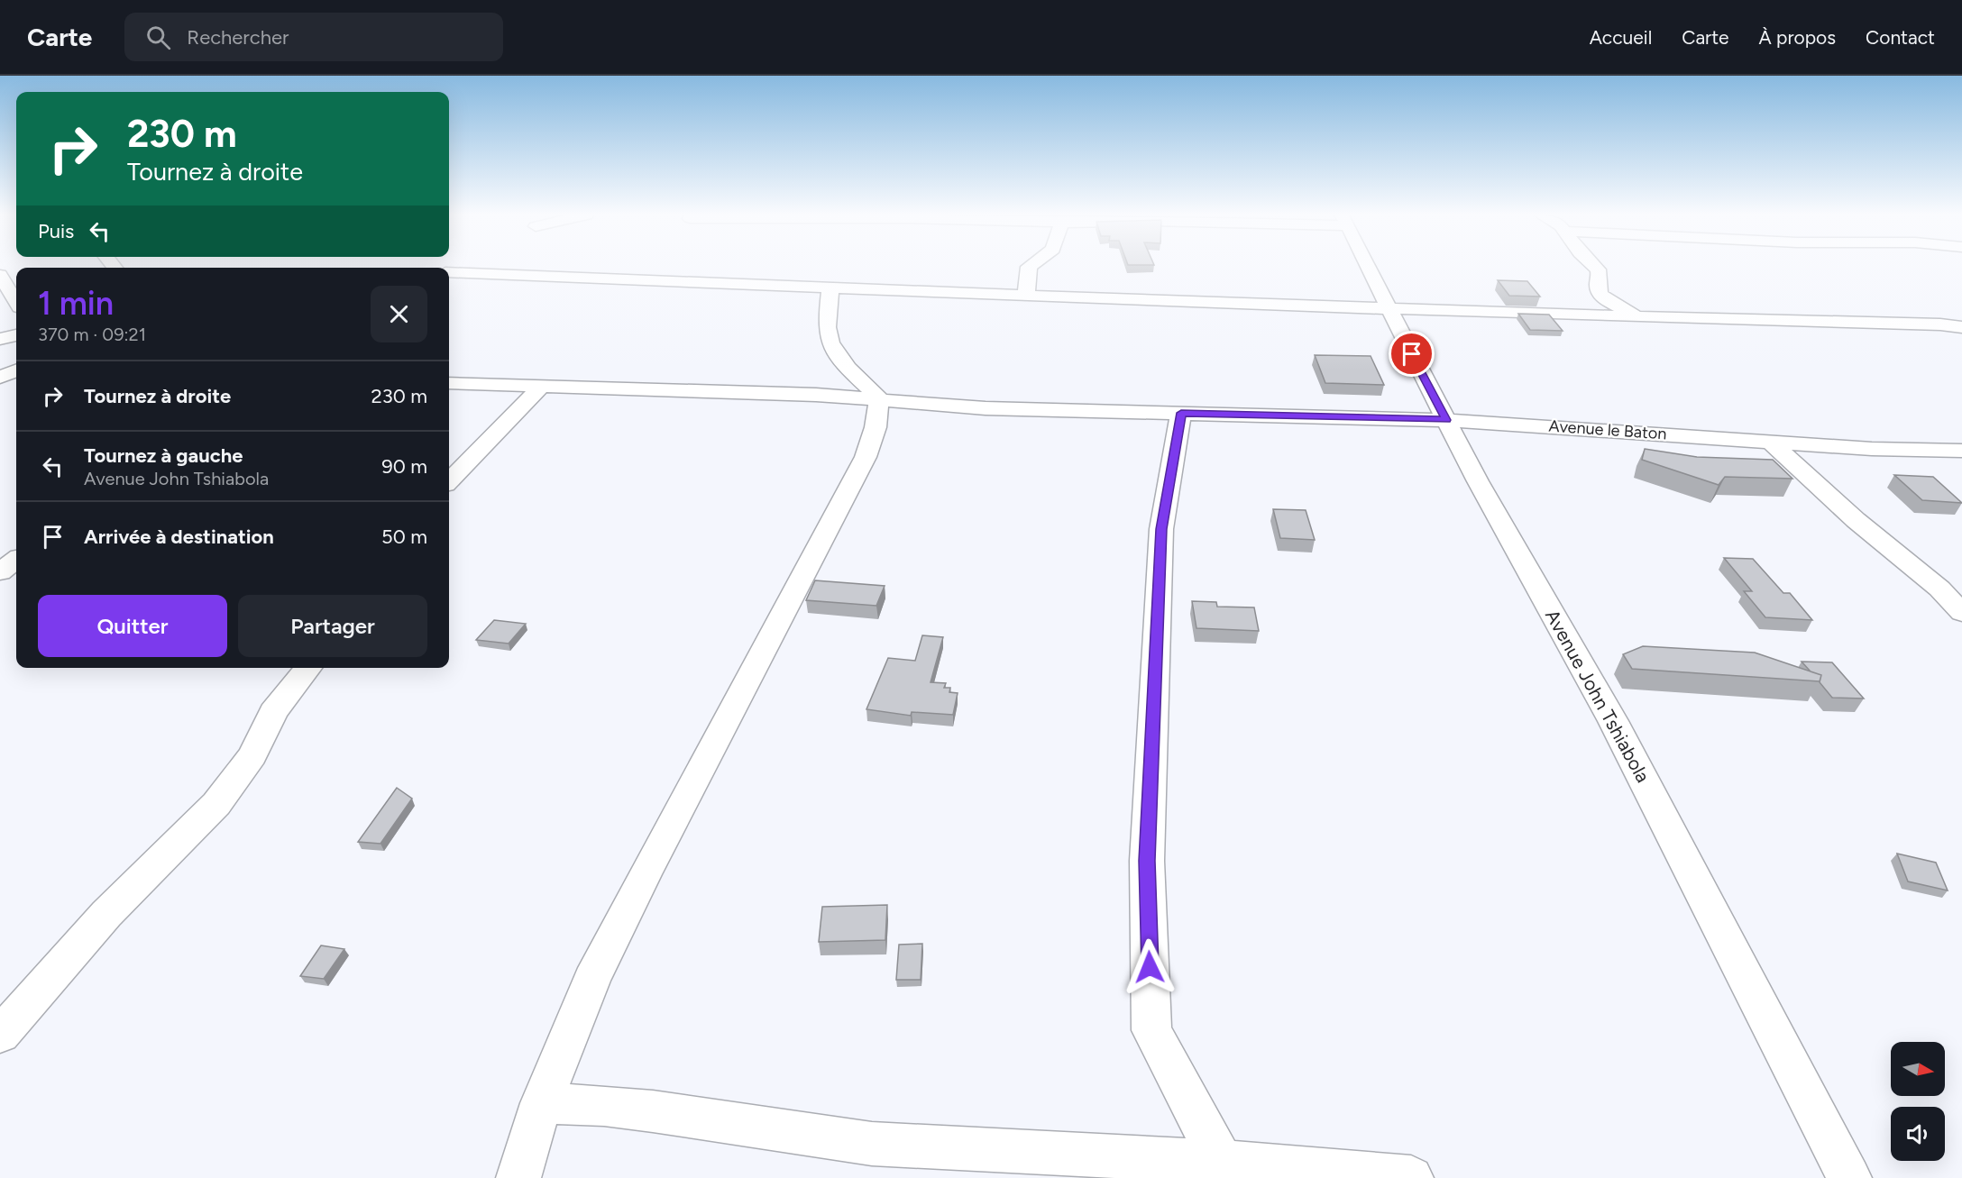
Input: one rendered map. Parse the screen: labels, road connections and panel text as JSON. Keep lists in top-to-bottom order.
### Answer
{
  "streets": {
    "street": ["Avenue le Baton", "Avenue John Tshiabola"]
  },
  "crossings": [
    ["Avenue le Baton", "Avenue John Tshiabola"]
  ],
  "north": "right",
  "page": {
    "header": "Carte",
    "search": "Rechercher",
    "nav": [
      "Accueil",
      "Carte",
      "À propos",
      "Contact"
    ],
    "turn": ["230 m", "Tournez à droite"],
    "then": "Puis",
    "heading": ["1 min", "370 m · 09:21"],
    "list": [
      {
        "name": "Tournez à droite",
        "value": "230 m"
      },
      {
        "name": "Tournez à gauche",
        "note": "Avenue John Tshiabola",
        "value": "90 m"
      },
      {
        "name": "Arrivée à destination",
        "value": "50 m"
      }
    ],
    "buttons": ["Quitter", "Partager"]
  }
}
